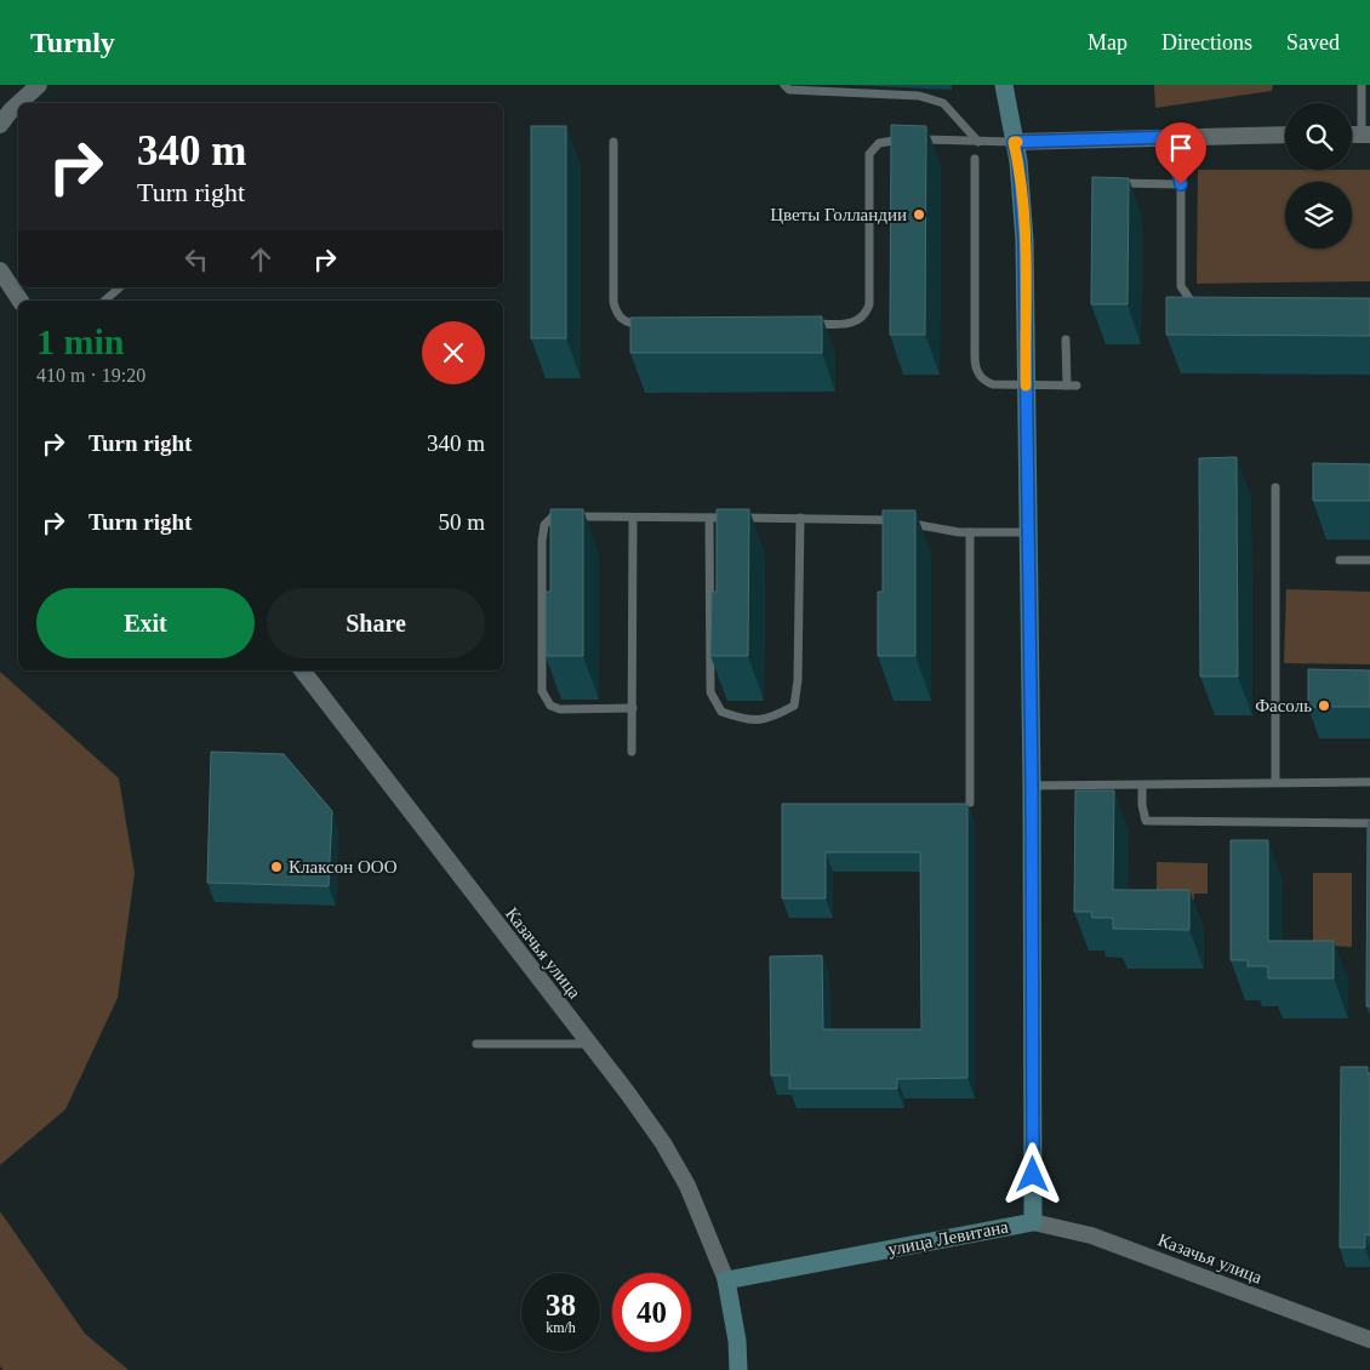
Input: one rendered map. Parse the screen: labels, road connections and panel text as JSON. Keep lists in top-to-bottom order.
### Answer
{
  "streets": {
    "street": ["Казачья улица", "улица Левитана"]
  },
  "crossings": [
    ["Казачья улица", "улица Левитана"]
  ],
  "places": ["Цветы Голландии", "Фасоль", "Клаксон ООО"],
  "page": {
    "header": "Turnly",
    "nav": ["Map", "Directions", "Saved"],
    "turn": ["340 m", "Turn right"],
    "heading": ["1 min", "410 m · 19:20"],
    "list": [
      {
        "name": "Turn right",
        "value": "340 m"
      },
      {
        "name": "Turn right",
        "value": "50 m"
      }
    ],
    "buttons": ["Exit", "Share"],
    "speed": "38 km/h",
    "limit": "40"
  }
}
